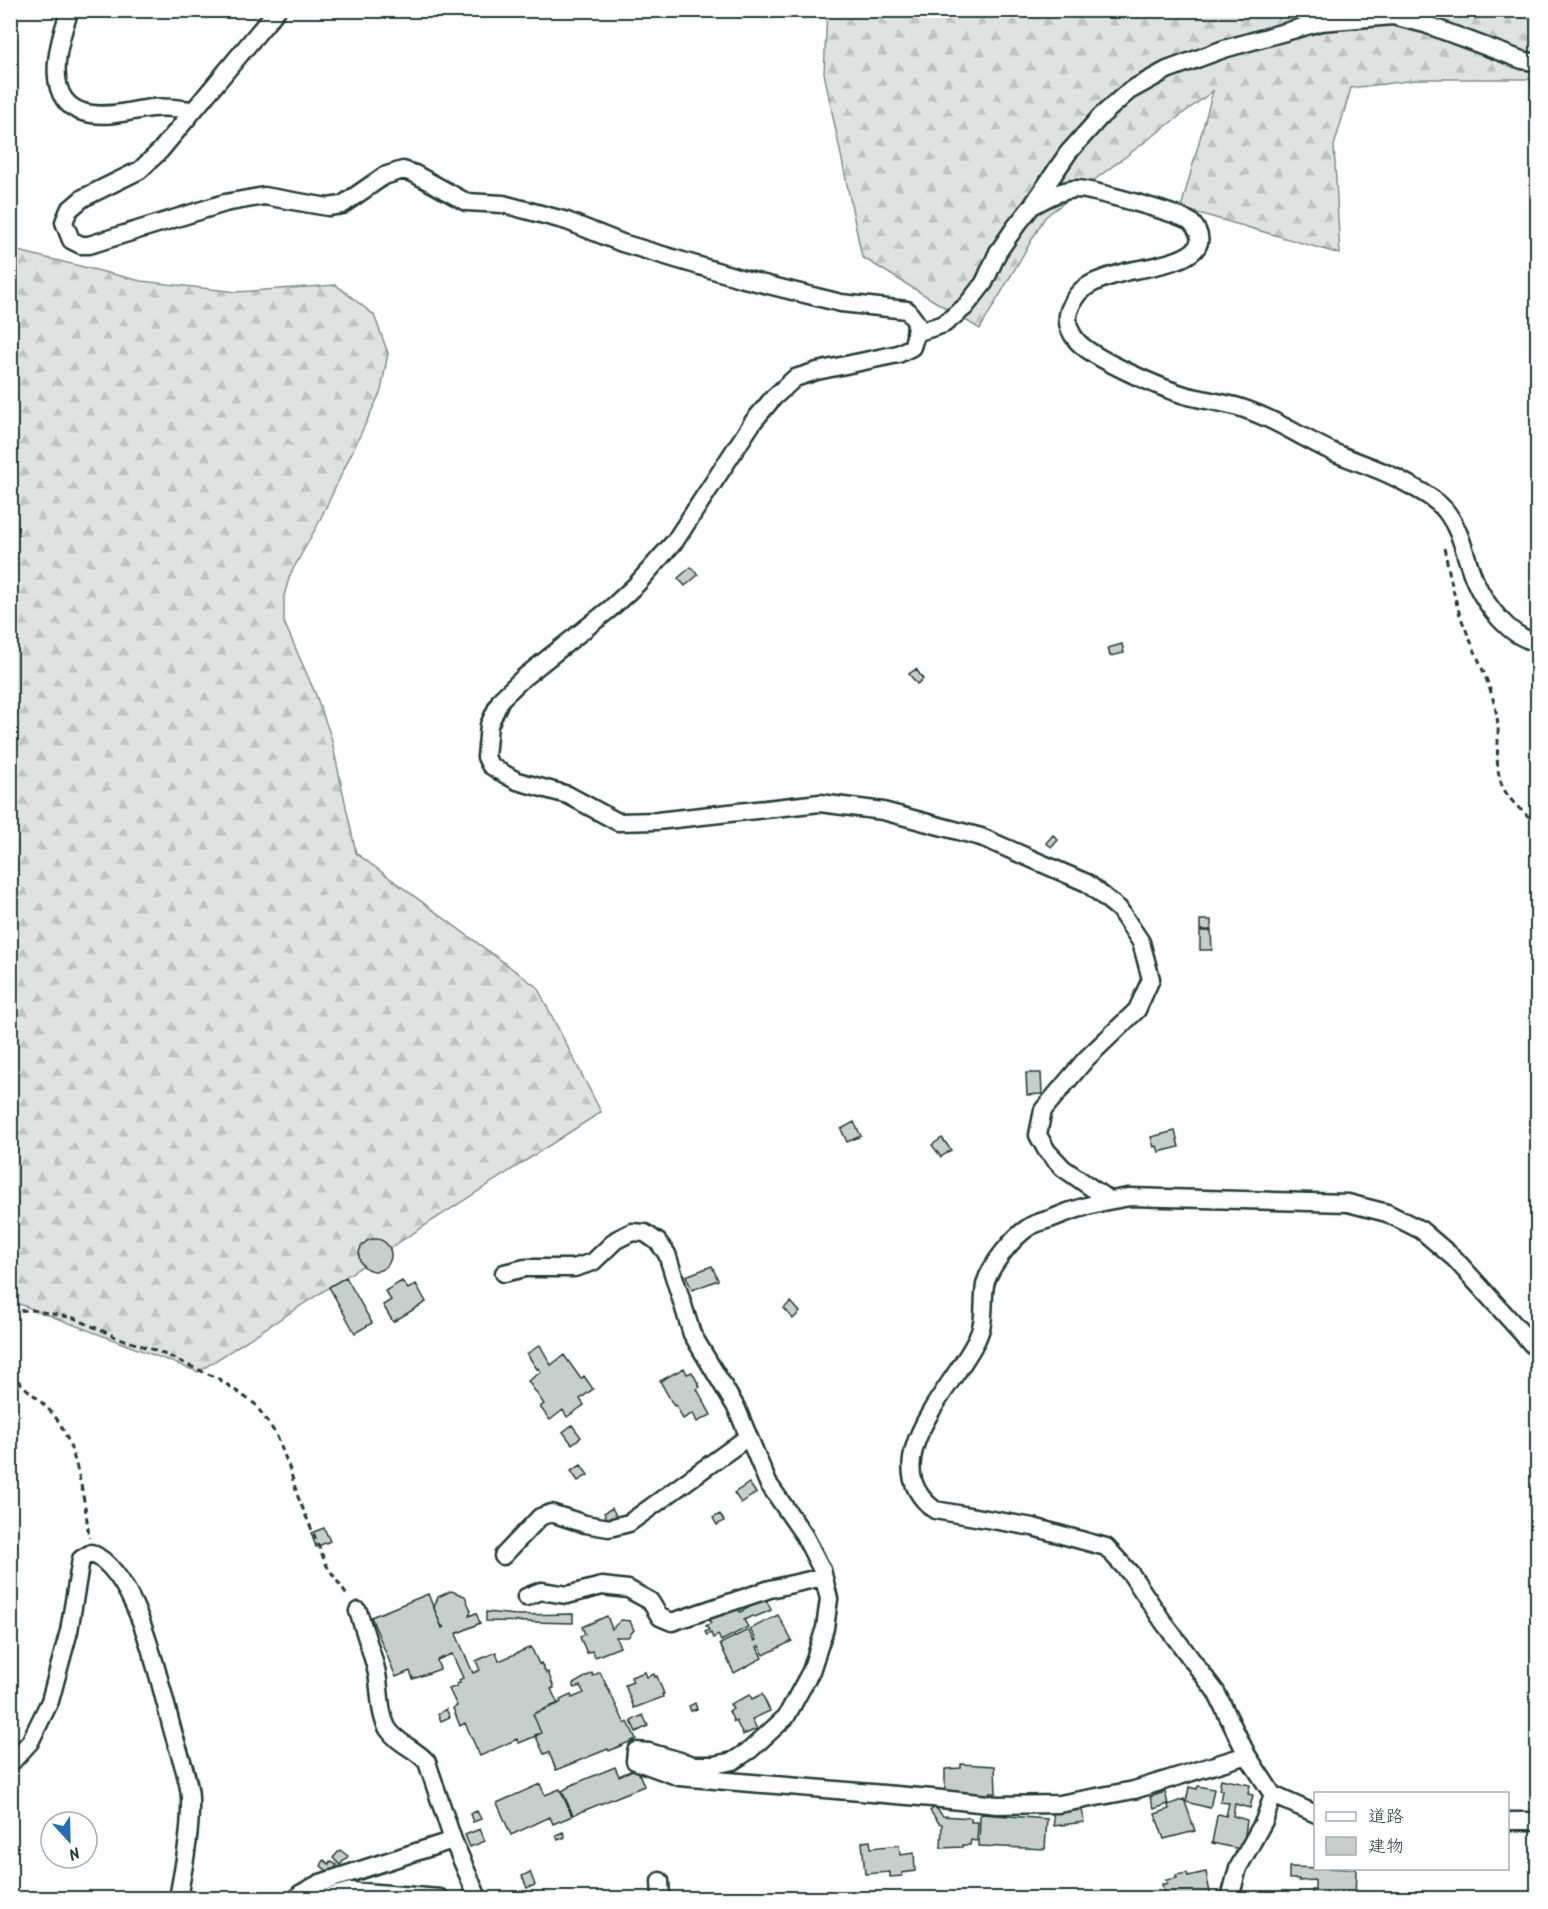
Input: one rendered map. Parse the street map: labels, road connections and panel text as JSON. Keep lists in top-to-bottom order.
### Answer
{
  "legend": ["道路", "建物"],
  "north": "bottom"
}
